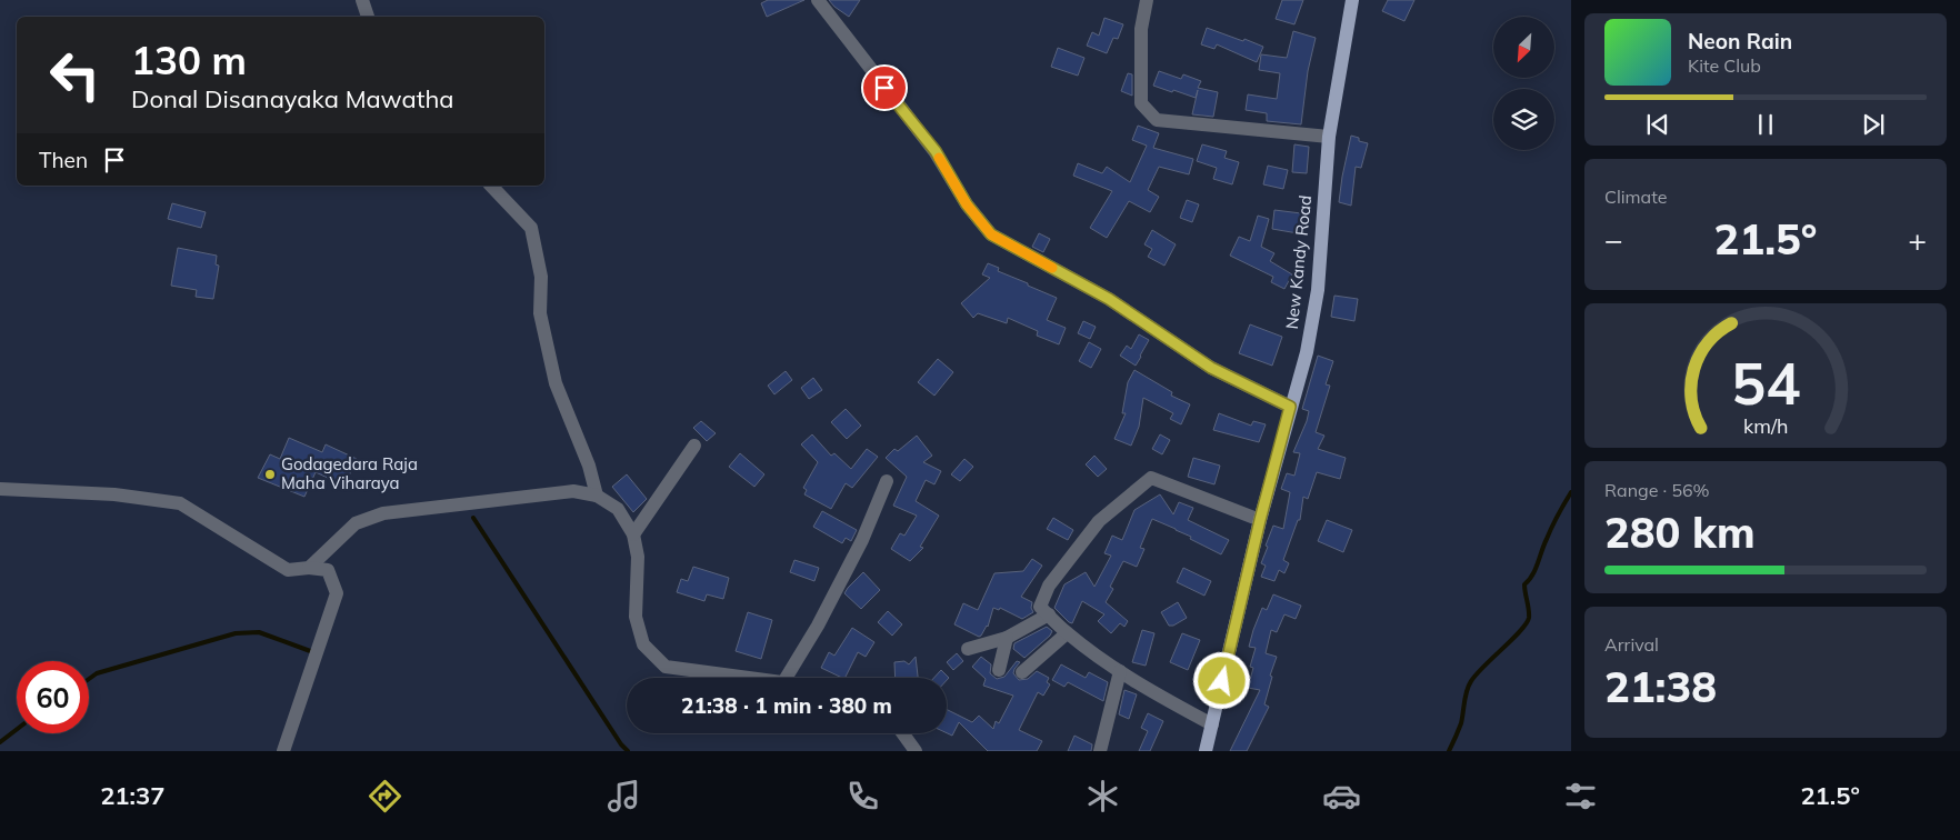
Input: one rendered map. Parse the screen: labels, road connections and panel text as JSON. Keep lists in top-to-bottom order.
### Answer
{
  "streets": {
    "main road": ["New Kandy Road"]
  },
  "places": ["Godagedara Raja Maha Viharaya"],
  "north": "bottom left",
  "page": {
    "turn": ["130 m", "Donal Disanayaka Mawatha"],
    "song": ["Neon Rain", "Kite Club"],
    "then": "Then",
    "tile": [
      "Climate",
      ["Range · 56%", "280 km"],
      ["Arrival", "21:38"]
    ],
    "heat": ["−", "21.5°", "+"],
    "limit": "60",
    "trip": "21:38 · 1 min · 380 m",
    "tabs": ["21:37", "21.5°"],
    "gauge": ["54", "km/h"]
  }
}
